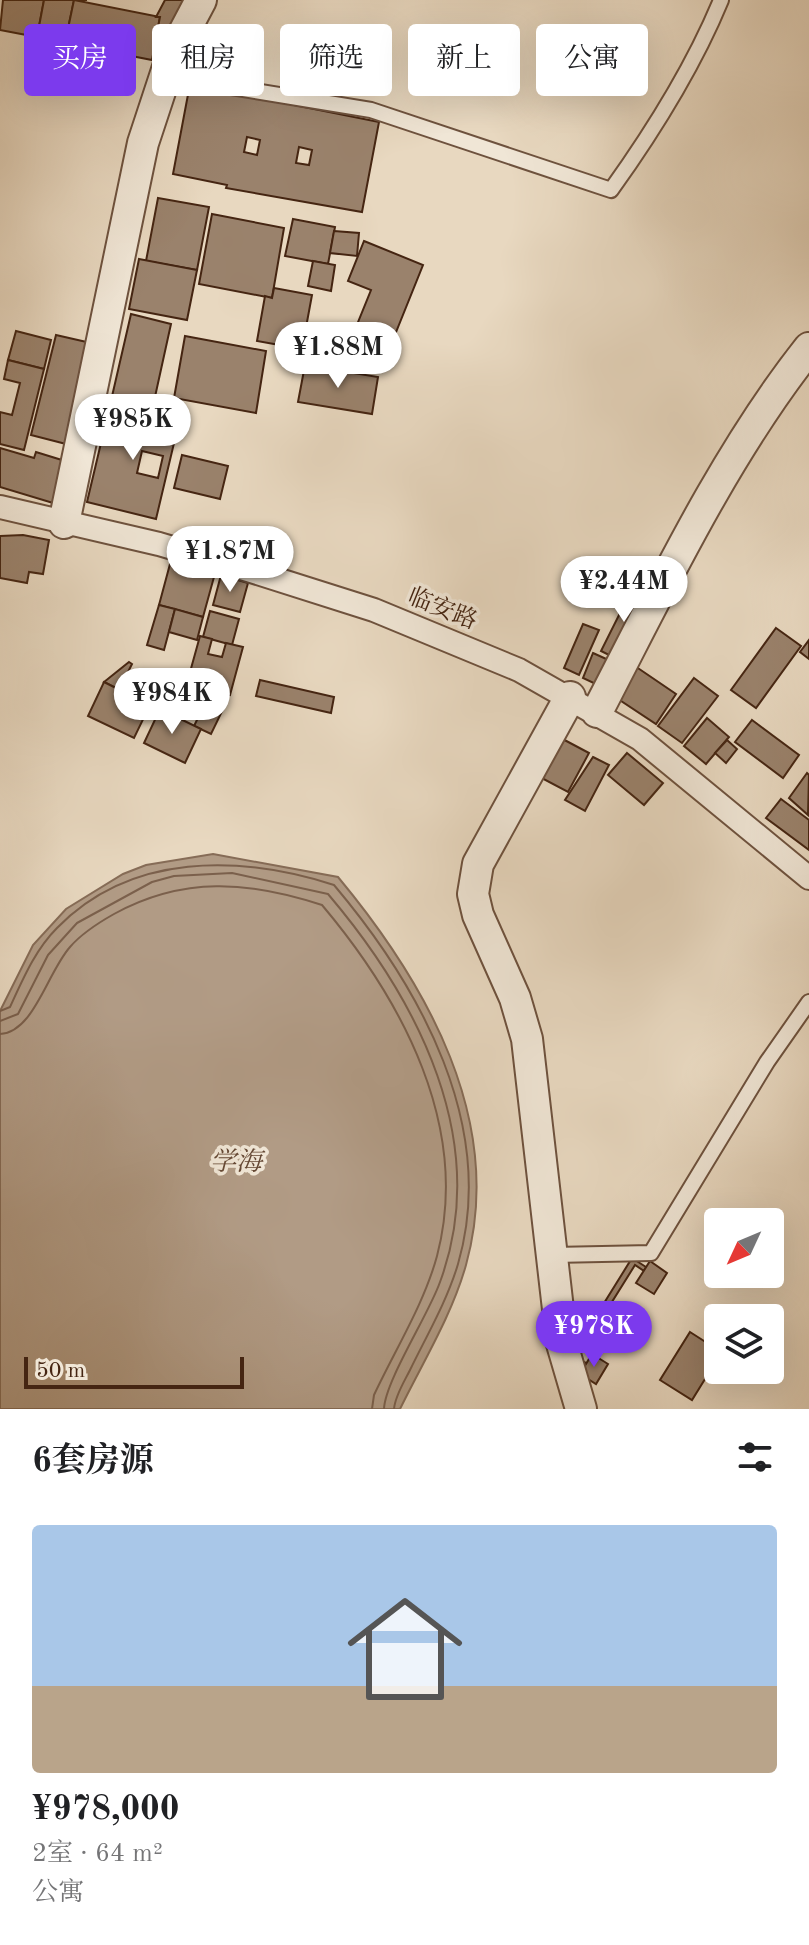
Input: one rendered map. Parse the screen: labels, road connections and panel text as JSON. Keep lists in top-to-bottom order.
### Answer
{
  "streets": {
    "street": ["临安路"]
  },
  "water": ["学海"],
  "scale_bar": "50 m",
  "north": "bottom left",
  "page": {
    "chip": [
      "买房",
      "租房",
      "筛选",
      "新上",
      "公寓"
    ],
    "price": [
      "¥1.88M",
      "¥985K",
      "¥1.87M",
      "¥2.44M",
      "¥984K",
      "¥978K"
    ],
    "scale": "50 m",
    "heading": "6套房源",
    "list": [
      {
        "name": "¥978,000",
        "note": "2室 · 64 m² · 公寓"
      }
    ]
  }
}
